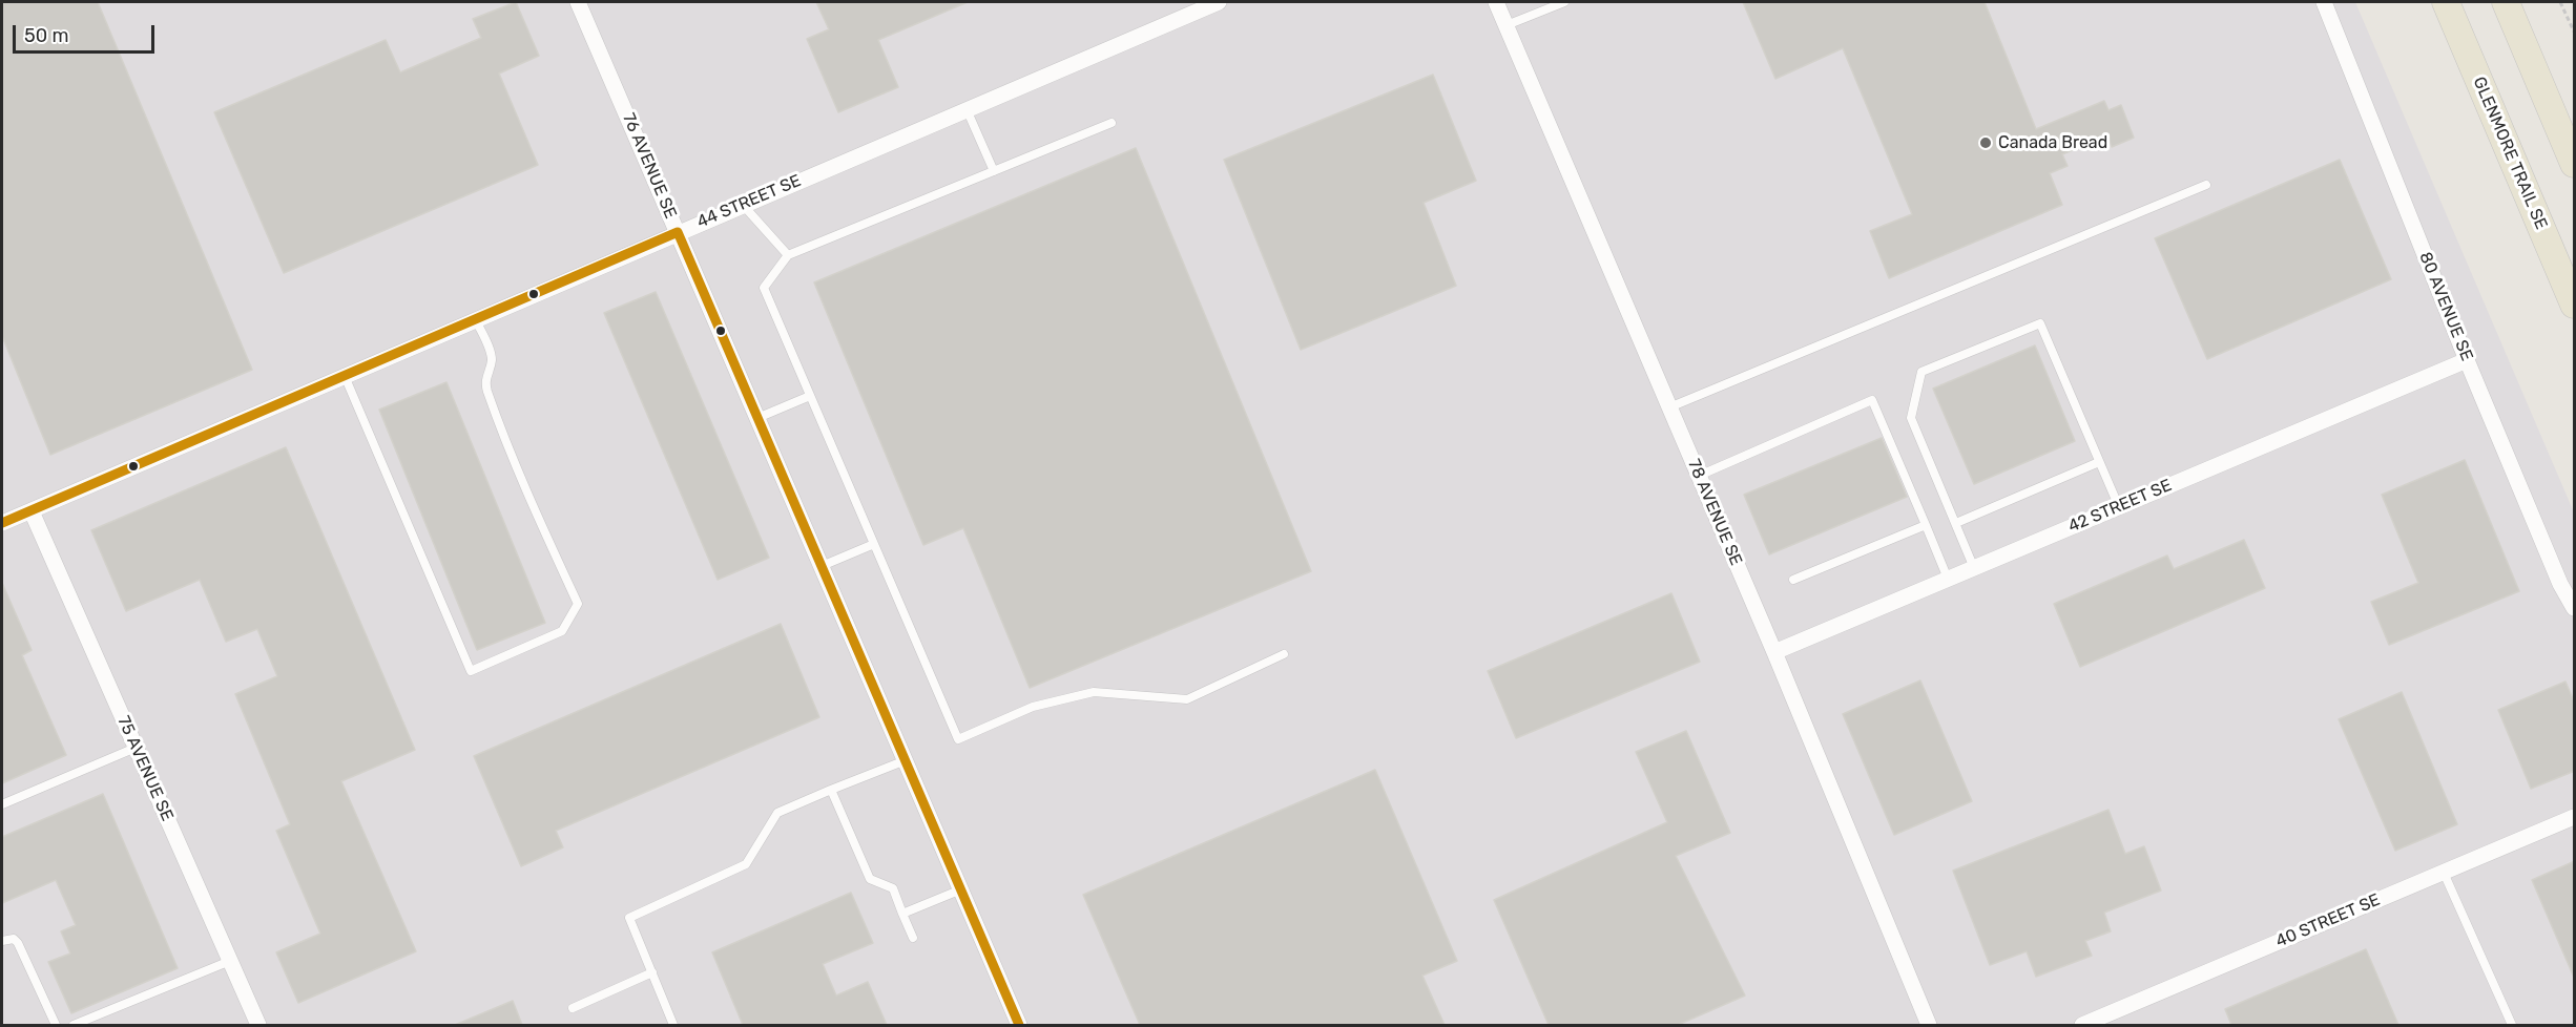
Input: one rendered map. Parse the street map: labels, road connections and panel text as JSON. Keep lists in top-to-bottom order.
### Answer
{
  "streets": {
    "main road": ["GLENMORE TRAIL SE"],
    "street": [
      "76 AVENUE SE",
      "44 STREET SE",
      "80 AVENUE SE",
      "42 STREET SE",
      "78 AVENUE SE",
      "75 AVENUE SE",
      "40 STREET SE"
    ]
  },
  "crossings": [
    ["76 AVENUE SE", "44 STREET SE"],
    ["44 STREET SE", "75 AVENUE SE"],
    ["80 AVENUE SE", "42 STREET SE"],
    ["42 STREET SE", "78 AVENUE SE"]
  ],
  "places": ["Canada Bread"],
  "scale_bar": "50 m"
}
